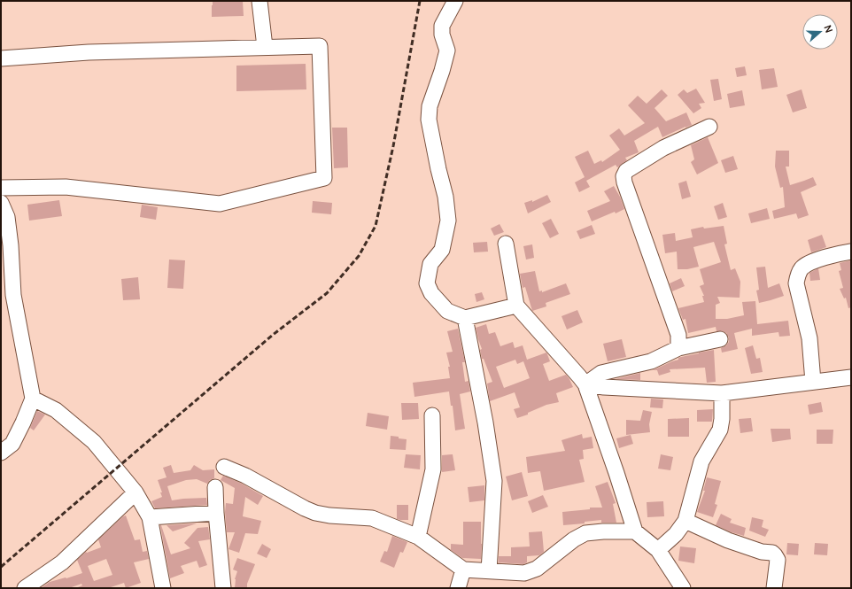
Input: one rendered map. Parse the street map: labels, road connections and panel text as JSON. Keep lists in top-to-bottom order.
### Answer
{
  "north": "right"
}
